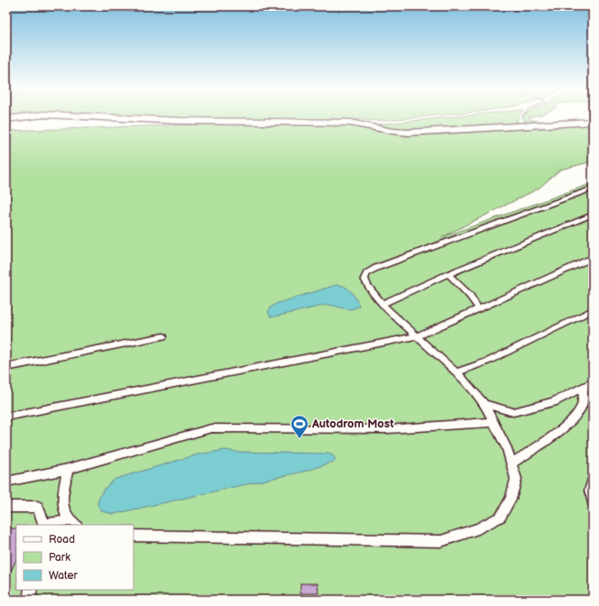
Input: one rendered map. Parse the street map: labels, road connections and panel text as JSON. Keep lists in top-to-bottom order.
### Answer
{
  "places": {
    "sports": ["Autodrom Most"]
  },
  "legend": ["Road", "Park", "Water"]
}
